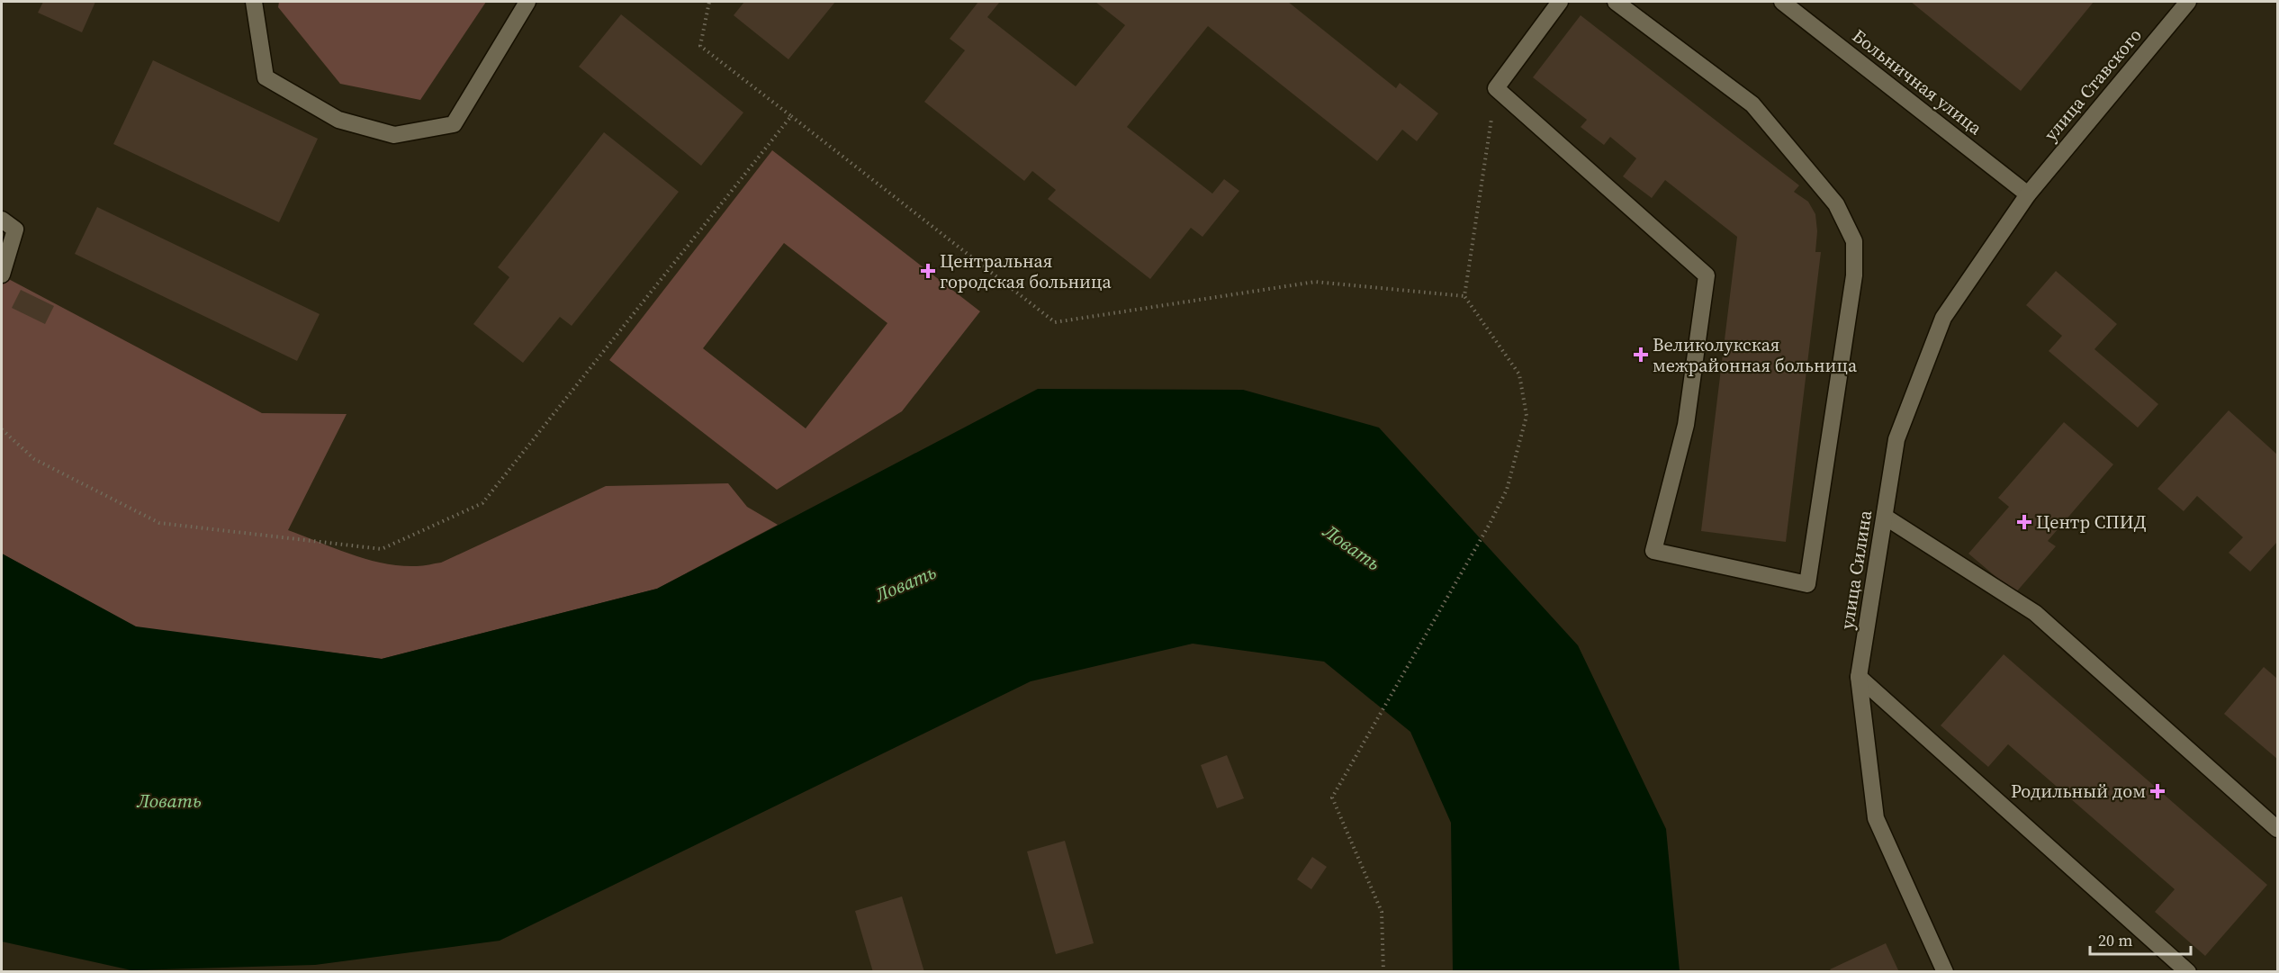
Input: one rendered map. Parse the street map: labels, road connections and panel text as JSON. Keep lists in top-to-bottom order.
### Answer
{
  "streets": {
    "street": ["Больничная улица", "улица Ставского", "улица Силина"]
  },
  "crossings": [
    ["Больничная улица", "улица Ставского"],
    ["Больничная улица", "улица Силина"],
    ["улица Ставского", "улица Силина"]
  ],
  "water": ["Ловать"],
  "places": {
    "health": [
      "Центральная городская больница",
      "Великолукская межрайонная больница",
      "Центр СПИД",
      "Родильный дом"
    ]
  },
  "scale_bar": "20 m"
}
